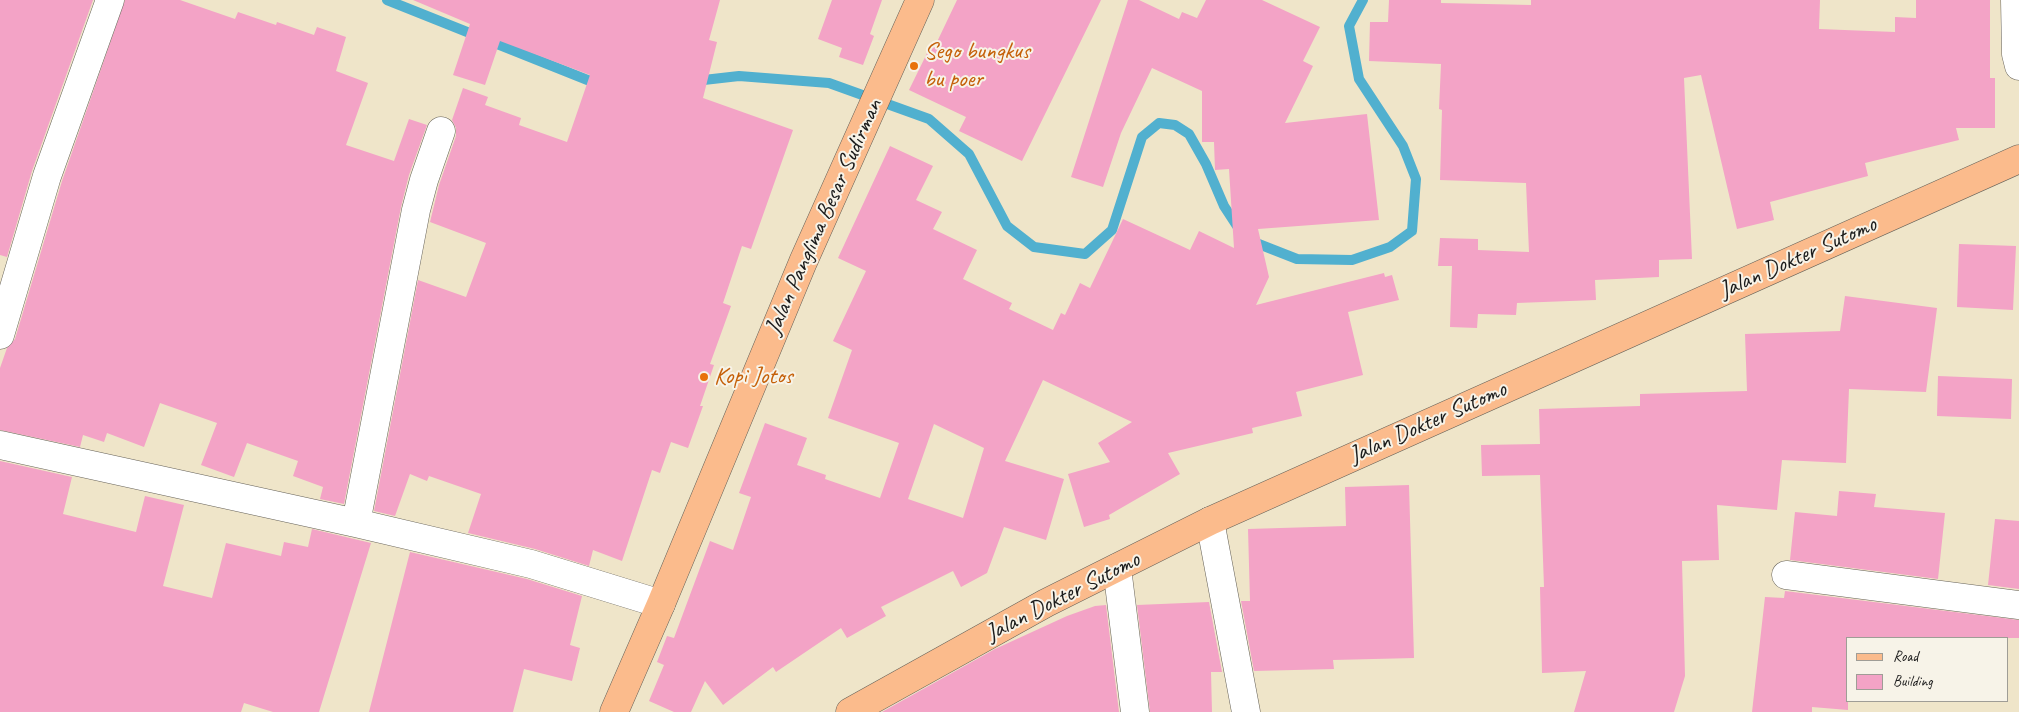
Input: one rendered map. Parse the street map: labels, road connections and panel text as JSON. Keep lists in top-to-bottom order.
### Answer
{
  "streets": {
    "main road": ["Jalan Panglima Besar Sudirman", "Jalan Dokter Sutomo"]
  },
  "places": ["Sego bungkus bu poer", "Kopi Jotos"],
  "legend": ["Road", "Building"]
}
